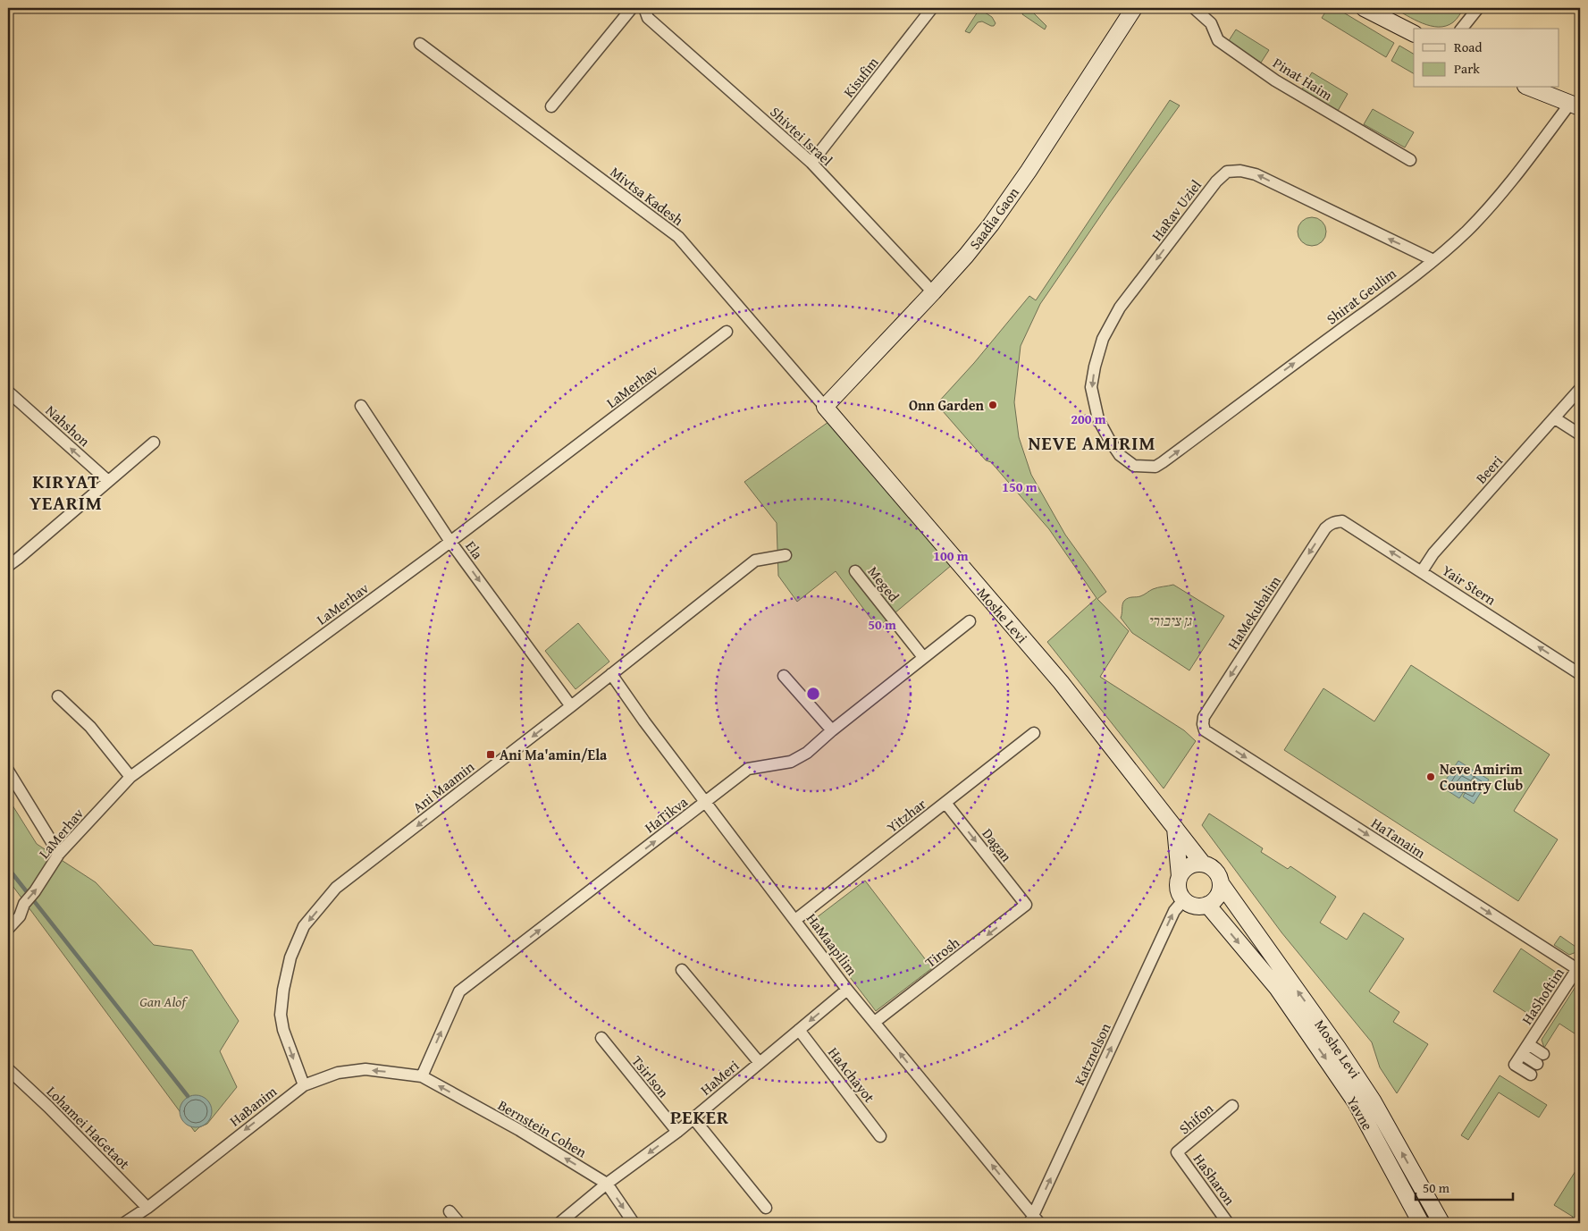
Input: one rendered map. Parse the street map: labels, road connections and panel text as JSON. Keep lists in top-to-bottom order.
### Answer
{
  "streets": {
    "street": [
      "Kisufim",
      "Pinat Haim",
      "Shivtei Israel",
      "Mivtsa Kadesh",
      "HaRav Uziel",
      "Saadia Gaon",
      "Shirat Geulim",
      "LaMerhav",
      "Nahshon",
      "Beeri",
      "Ela",
      "Meged",
      "Yair Stern",
      "HaMekubalim",
      "Moshe Levi",
      "Ani Maamin",
      "HaTikva",
      "Yitzhar",
      "HaTanaim",
      "Dagan",
      "HaMaapilim",
      "Tirosh",
      "HaShoftim",
      "Katznelson",
      "HaAchayot",
      "Tsirlson",
      "HaMeri",
      "HaBanim",
      "Yavne",
      "Shifon",
      "Lohamei HaGetaot",
      "Bernstein Cohen",
      "HaSharon"
    ]
  },
  "crossings": [
    ["Kisufim", "Shivtei Israel"],
    ["Shivtei Israel", "Saadia Gaon"],
    ["Mivtsa Kadesh", "Saadia Gaon"],
    ["Mivtsa Kadesh", "Moshe Levi"],
    ["HaRav Uziel", "Shirat Geulim"],
    ["Saadia Gaon", "Moshe Levi"],
    ["LaMerhav", "Ela"],
    ["Beeri", "Yair Stern"],
    ["Ela", "Ani Maamin"],
    ["Meged", "HaTikva"],
    ["Yair Stern", "HaMekubalim"],
    ["HaMekubalim", "HaTanaim"],
    ["Moshe Levi", "Katznelson"],
    ["Moshe Levi", "Yavne"],
    ["Ani Maamin", "HaMaapilim"],
    ["Ani Maamin", "HaBanim"],
    ["HaTikva", "HaMaapilim"],
    ["HaTikva", "HaBanim"],
    ["HaTikva", "Bernstein Cohen"],
    ["Yitzhar", "Dagan"],
    ["Yitzhar", "HaMaapilim"],
    ["HaTanaim", "HaShoftim"],
    ["Dagan", "Tirosh"],
    ["HaMaapilim", "Tirosh"],
    ["HaMaapilim", "Katznelson"],
    ["HaMaapilim", "HaMeri"],
    ["Katznelson", "Yavne"],
    ["HaAchayot", "HaMeri"],
    ["Tsirlson", "HaMeri"],
    ["HaMeri", "Bernstein Cohen"],
    ["HaBanim", "Lohamei HaGetaot"],
    ["HaBanim", "Bernstein Cohen"],
    ["Shifon", "HaSharon"]
  ],
  "one_way": [
    "Shirat Geulim",
    "Nahshon",
    "Ela",
    "Yair Stern",
    "HaMekubalim",
    "Moshe Levi",
    "Ani Maamin",
    "HaTikva",
    "HaTanaim",
    "Dagan",
    "HaMaapilim",
    "Tirosh",
    "Katznelson",
    "HaMeri",
    "HaBanim",
    "Yavne"
  ],
  "districts": ["NEVE AMIRIM", "KIRYAT YEARIM", "PEKER"],
  "parks": ["גן ציבורי", "Gan Alof"],
  "places": {
    "other": ["Onn Garden", "Neve Amirim Country Club"],
    "transit": ["Ani Ma'amin/Ela"]
  },
  "legend": ["Road", "Park"],
  "scale_bar": "50 m",
  "rings": [
    "200 m",
    "150 m",
    "100 m",
    "50 m"
  ]
}
